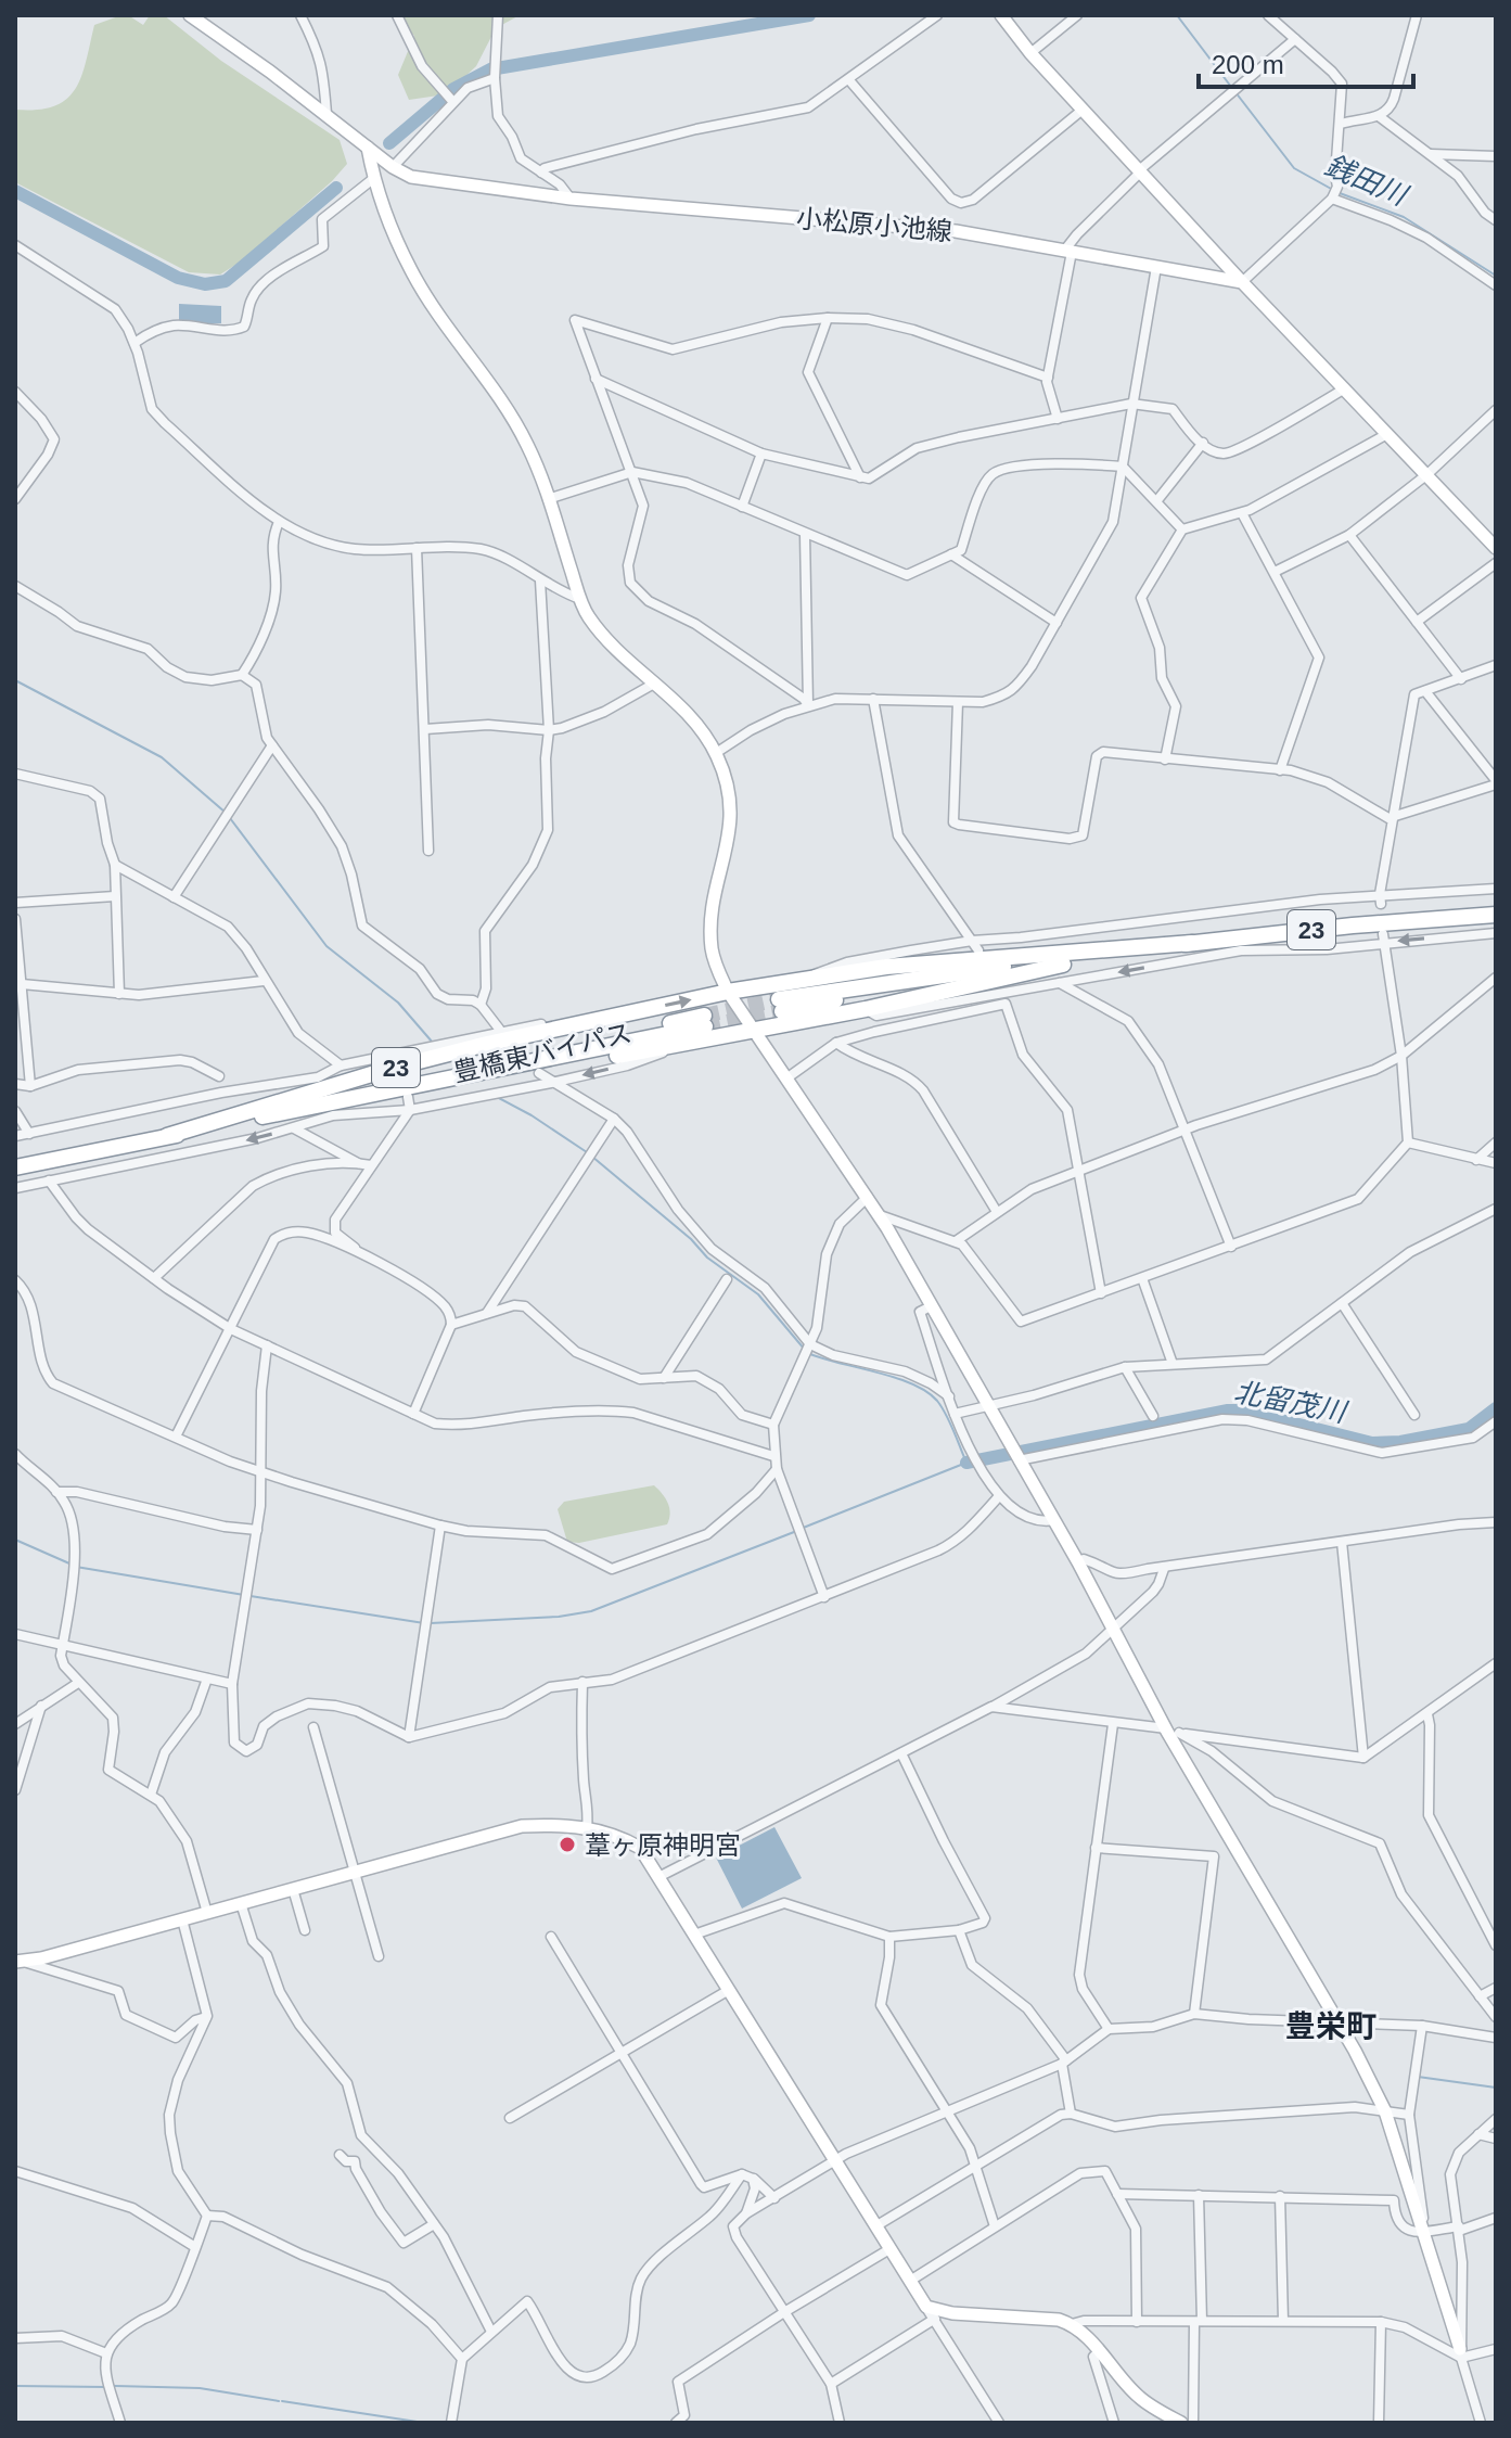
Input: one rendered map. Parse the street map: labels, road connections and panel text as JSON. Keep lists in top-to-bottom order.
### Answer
{
  "streets": {
    "highway": ["23", "豊橋東バイパス"],
    "street": ["小松原小池線"]
  },
  "crossings": [
    ["23", "豊橋東バイパス"]
  ],
  "districts": ["豊栄町"],
  "water": ["銭田川", "北留茂川"],
  "places": ["葦ヶ原神明宮"],
  "scale_bar": "200 m"
}
